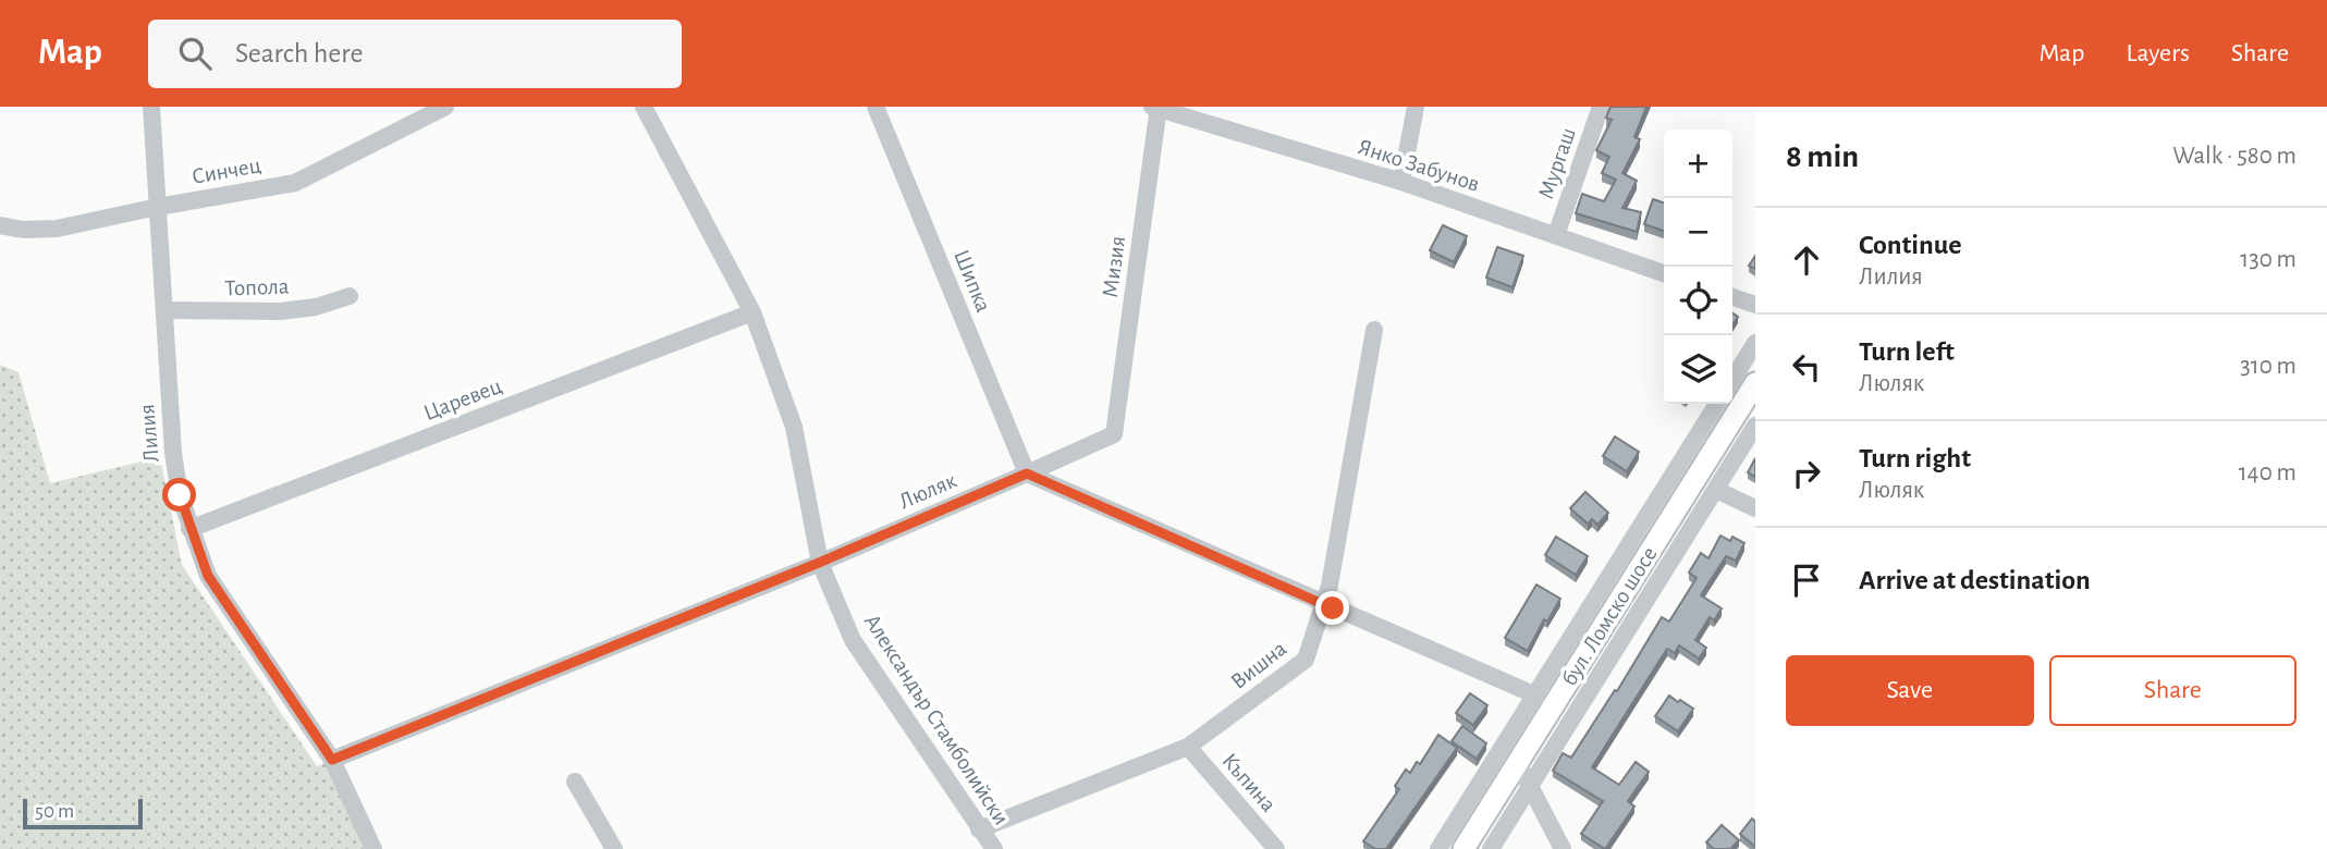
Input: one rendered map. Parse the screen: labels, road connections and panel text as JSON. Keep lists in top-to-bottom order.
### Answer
{
  "streets": {
    "main road": ["бул. Ломско шосе"],
    "street": [
      "Мургаш",
      "Янко Забунов",
      "Синчец",
      "Мизия",
      "Шипка",
      "Топола",
      "Царевец",
      "Лилия",
      "Люляк",
      "Вишна",
      "Александър Стамболийски",
      "Къпина"
    ]
  },
  "crossings": [
    ["Мургаш", "Янко Забунов"],
    ["Янко Забунов", "Мизия"],
    ["Синчец", "Лилия"],
    ["Мизия", "Люляк"],
    ["Шипка", "Люляк"],
    ["Топола", "Лилия"],
    ["Царевец", "Лилия"],
    ["Царевец", "Александър Стамболийски"],
    ["Лилия", "Люляк"],
    ["Люляк", "Александър Стамболийски"],
    ["Вишна", "Александър Стамболийски"],
    ["Вишна", "Къпина"]
  ],
  "scale_bar": "50 m",
  "page": {
    "header": "Map",
    "search": "Search here",
    "nav": ["Map", "Layers", "Share"],
    "heading": ["8 min", "Walk · 580 m"],
    "map_buttons": ["+", "−"],
    "list": [
      ["Continue", "Лилия", "130 m"],
      ["Turn left", "Люляк", "310 m"],
      ["Turn right", "Люляк", "140 m"],
      "Arrive at destination"
    ],
    "buttons": ["Save", "Share"],
    "scale": "50 m"
  }
}
